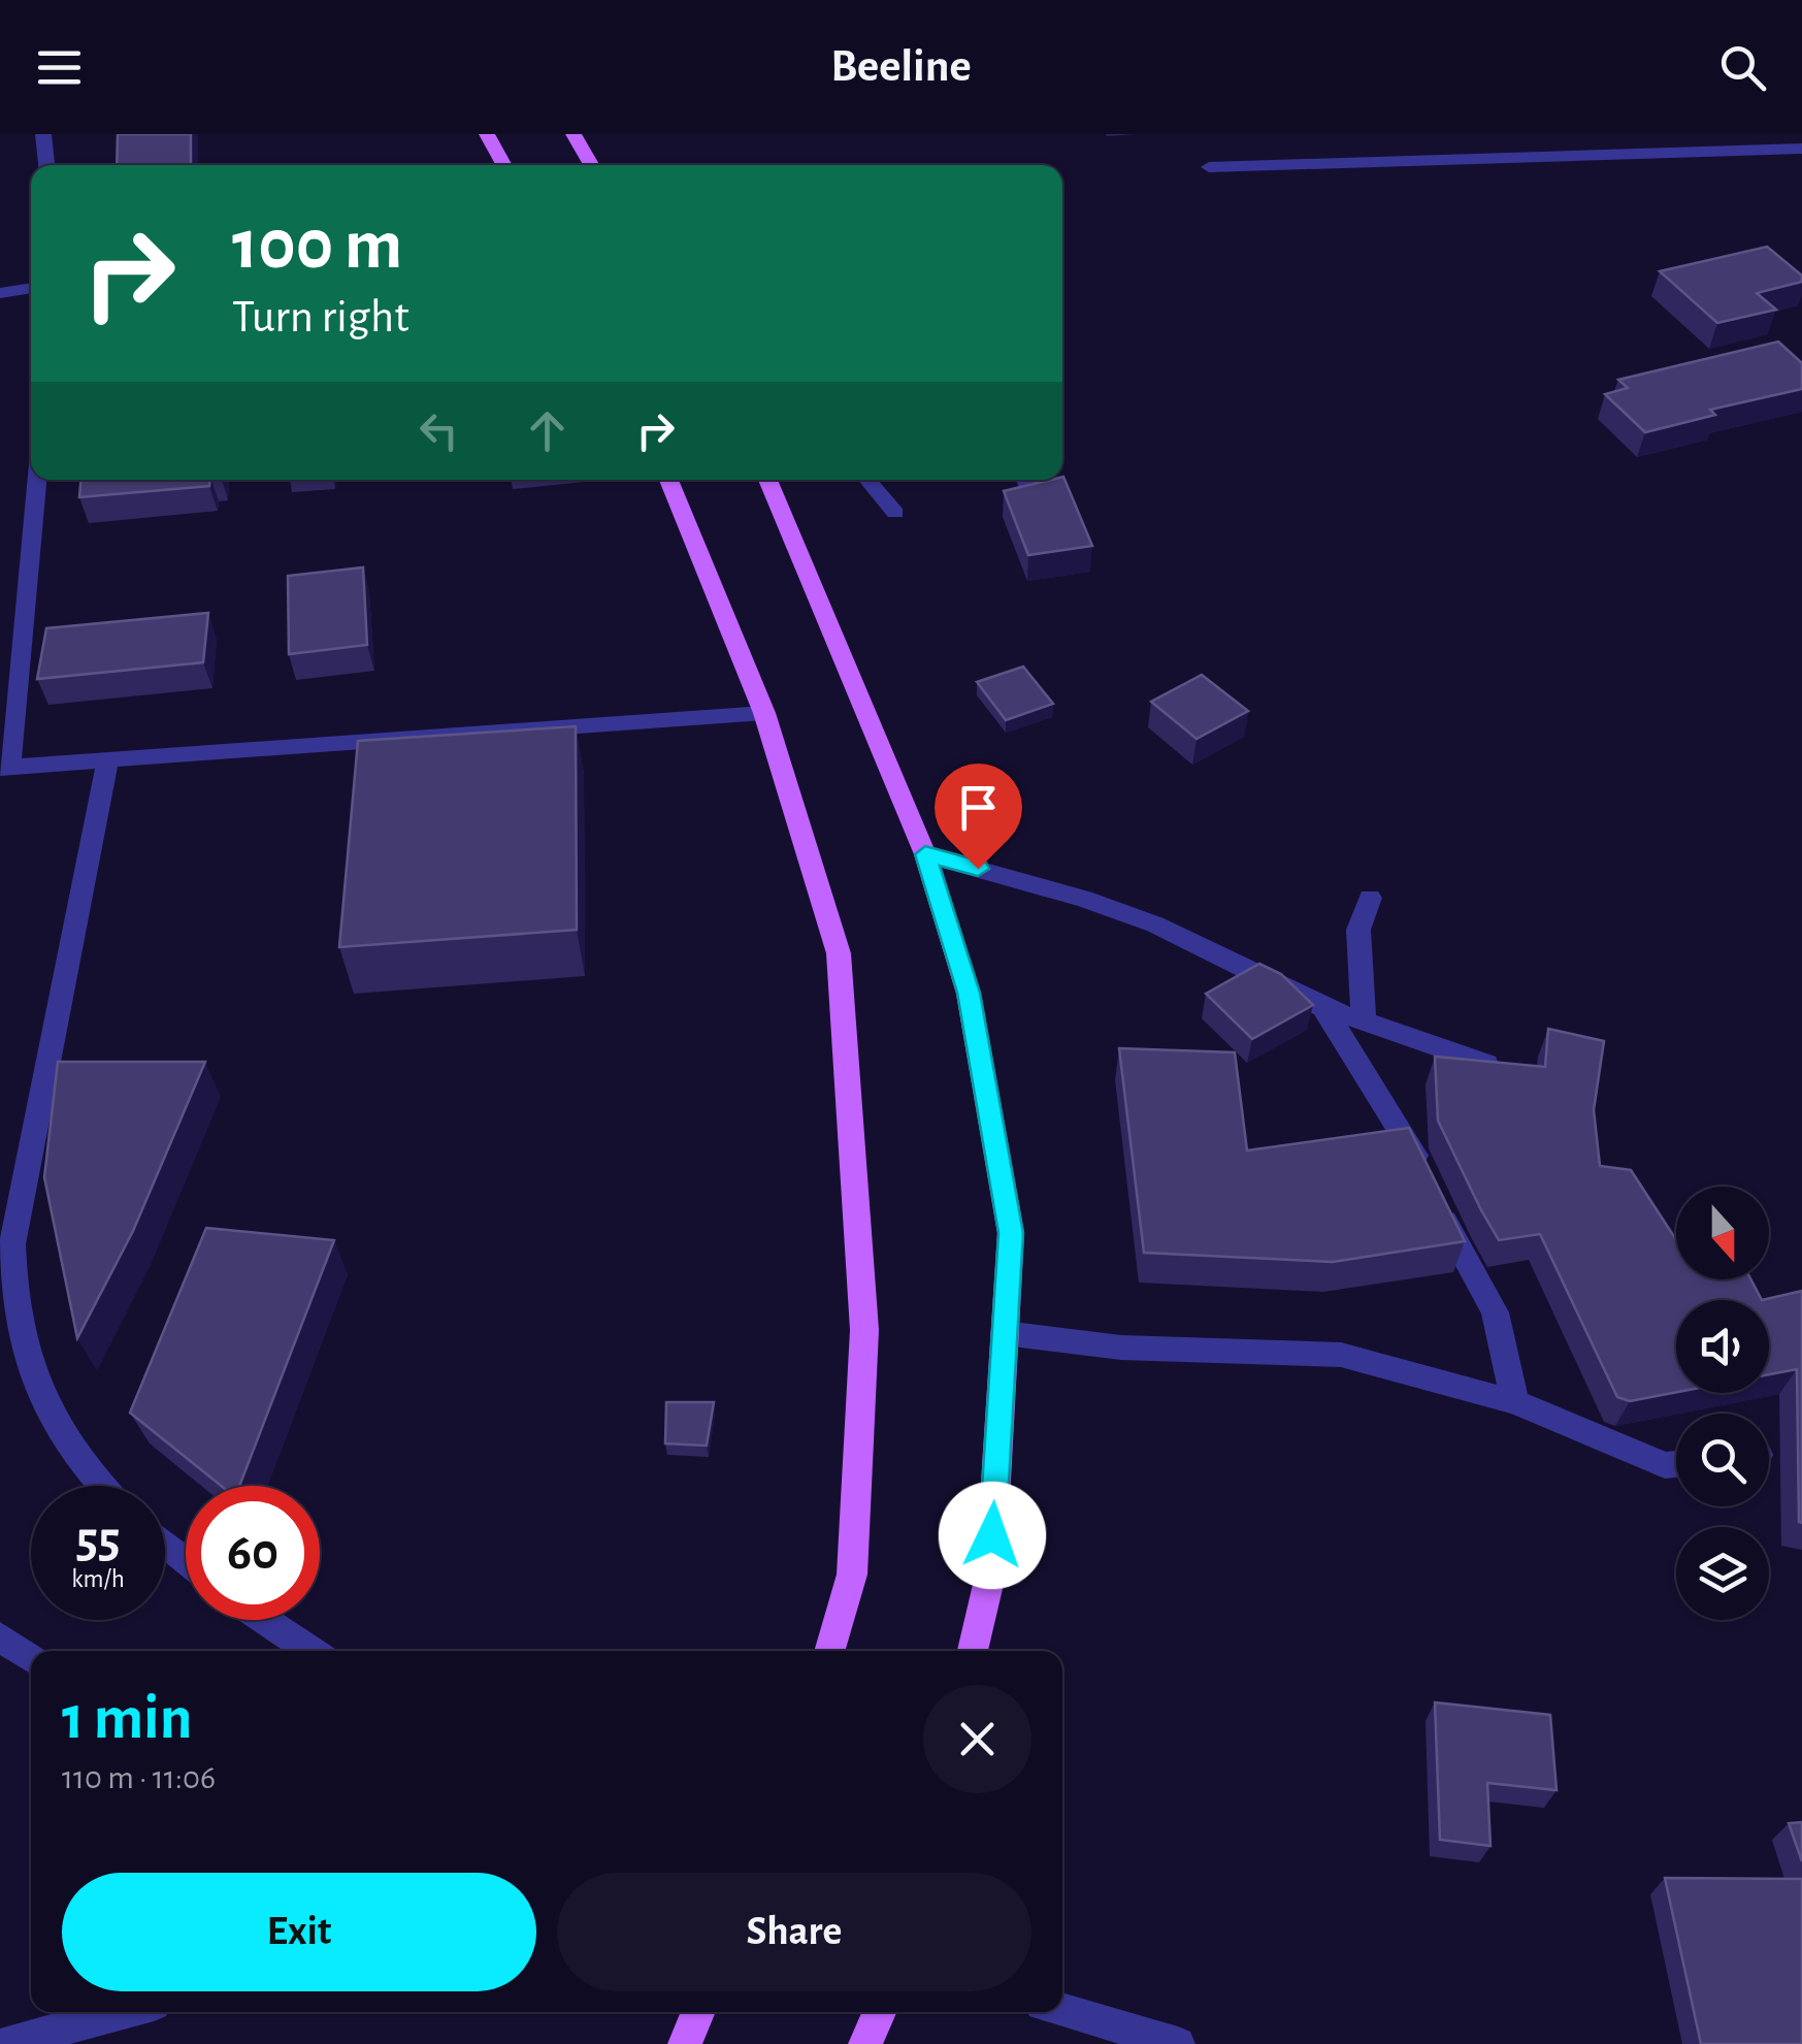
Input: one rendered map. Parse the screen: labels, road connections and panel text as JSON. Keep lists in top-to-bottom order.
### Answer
{
  "north": "bottom",
  "page": {
    "header": "Beeline",
    "turn": ["100 m", "Turn right"],
    "speed": "55 km/h",
    "limit": "60",
    "heading": ["1 min", "110 m · 11:06"],
    "buttons": ["Exit", "Share"]
  }
}
